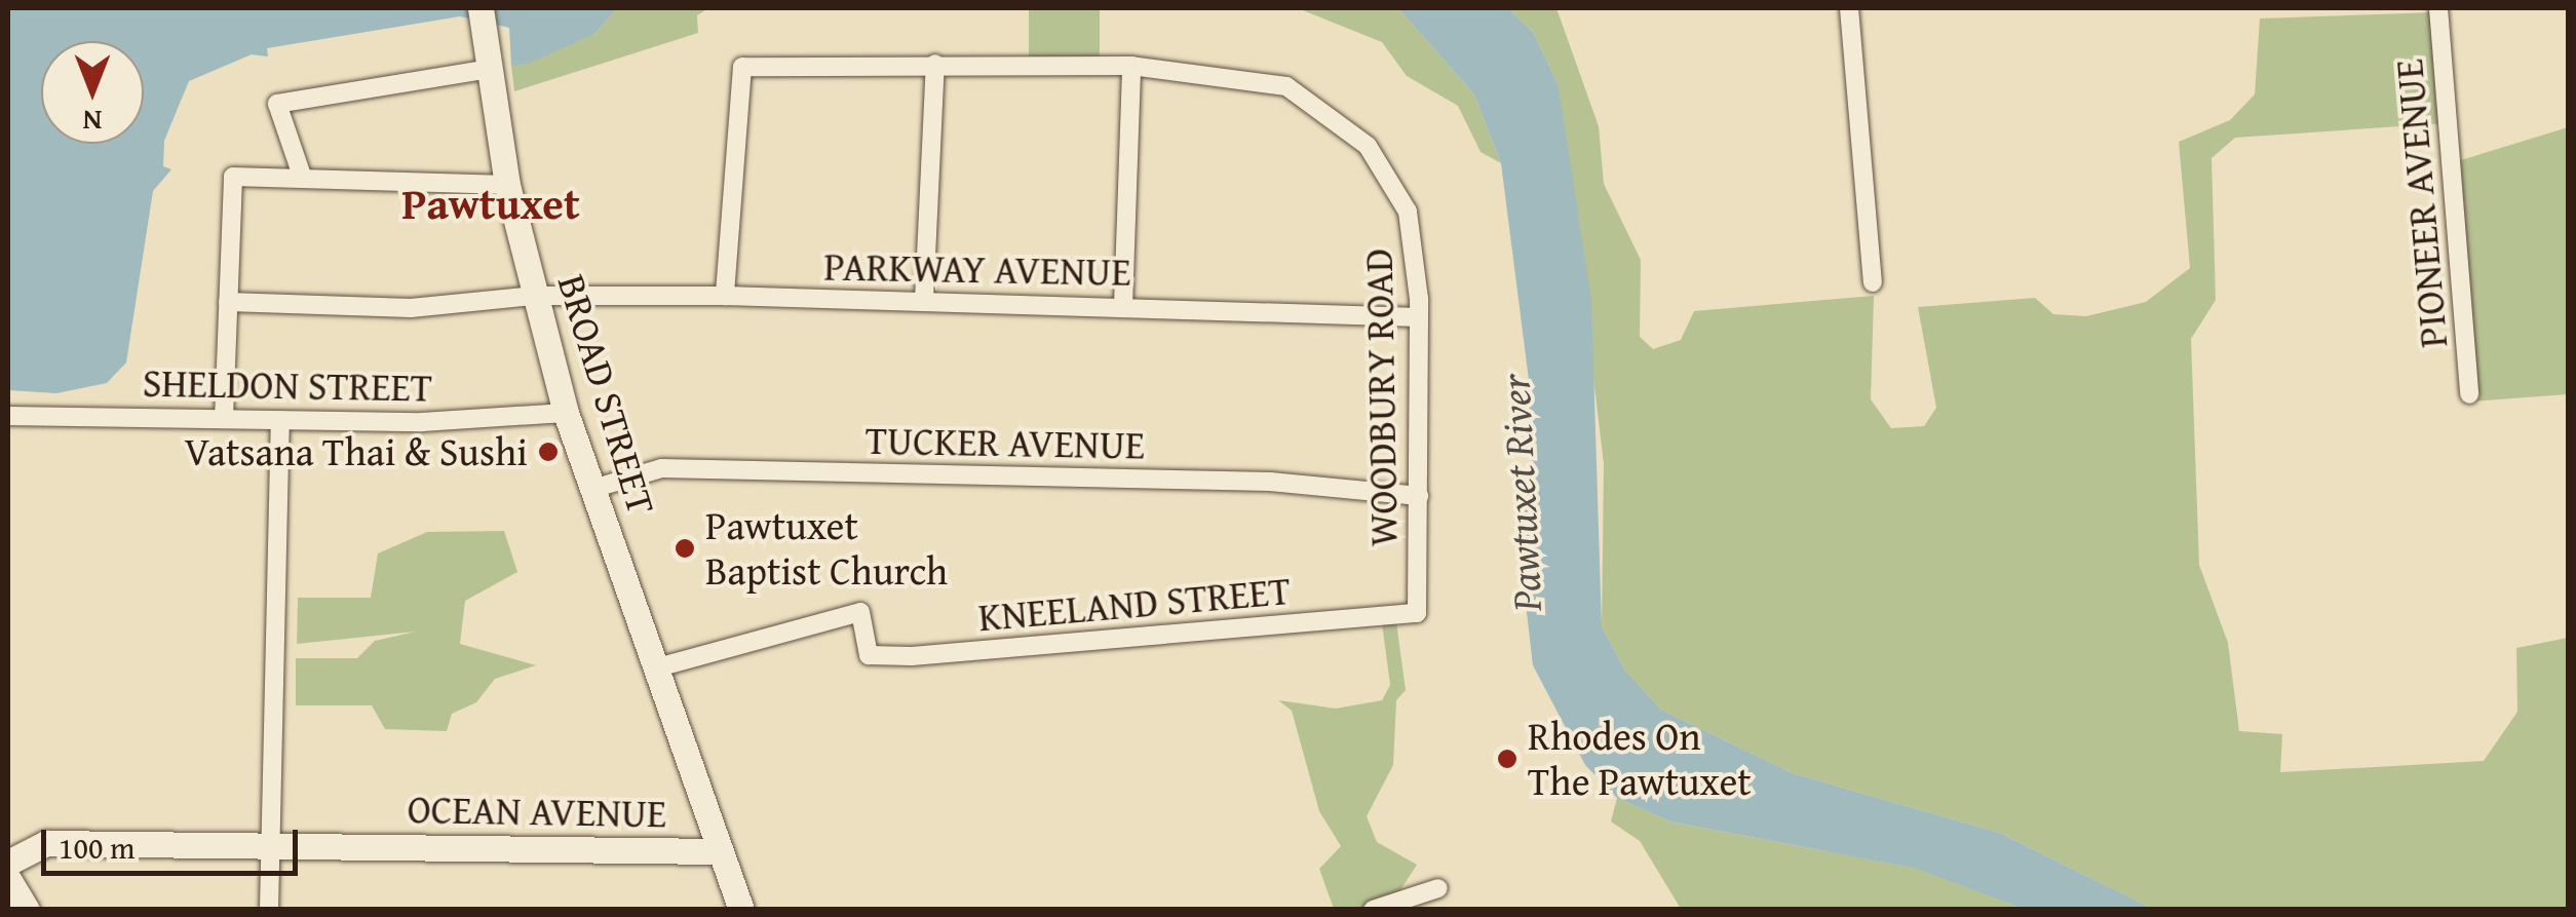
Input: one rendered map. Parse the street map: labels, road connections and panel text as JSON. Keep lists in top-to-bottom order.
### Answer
{
  "streets": {
    "main road": ["BROAD STREET", "OCEAN AVENUE"],
    "street": [
      "PIONEER AVENUE",
      "PARKWAY AVENUE",
      "SHELDON STREET",
      "WOODBURY ROAD",
      "TUCKER AVENUE",
      "KNEELAND STREET"
    ]
  },
  "crossings": [
    ["PARKWAY AVENUE", "BROAD STREET"],
    ["PARKWAY AVENUE", "WOODBURY ROAD"],
    ["SHELDON STREET", "BROAD STREET"],
    ["BROAD STREET", "TUCKER AVENUE"],
    ["BROAD STREET", "KNEELAND STREET"],
    ["BROAD STREET", "OCEAN AVENUE"],
    ["WOODBURY ROAD", "TUCKER AVENUE"],
    ["WOODBURY ROAD", "KNEELAND STREET"]
  ],
  "districts": ["Pawtuxet"],
  "water": ["Pawtuxet River"],
  "places": ["Vatsana Thai & Sushi", "Pawtuxet Baptist Church", "Rhodes On The Pawtuxet"],
  "scale_bar": "100 m",
  "north": "bottom"
}
